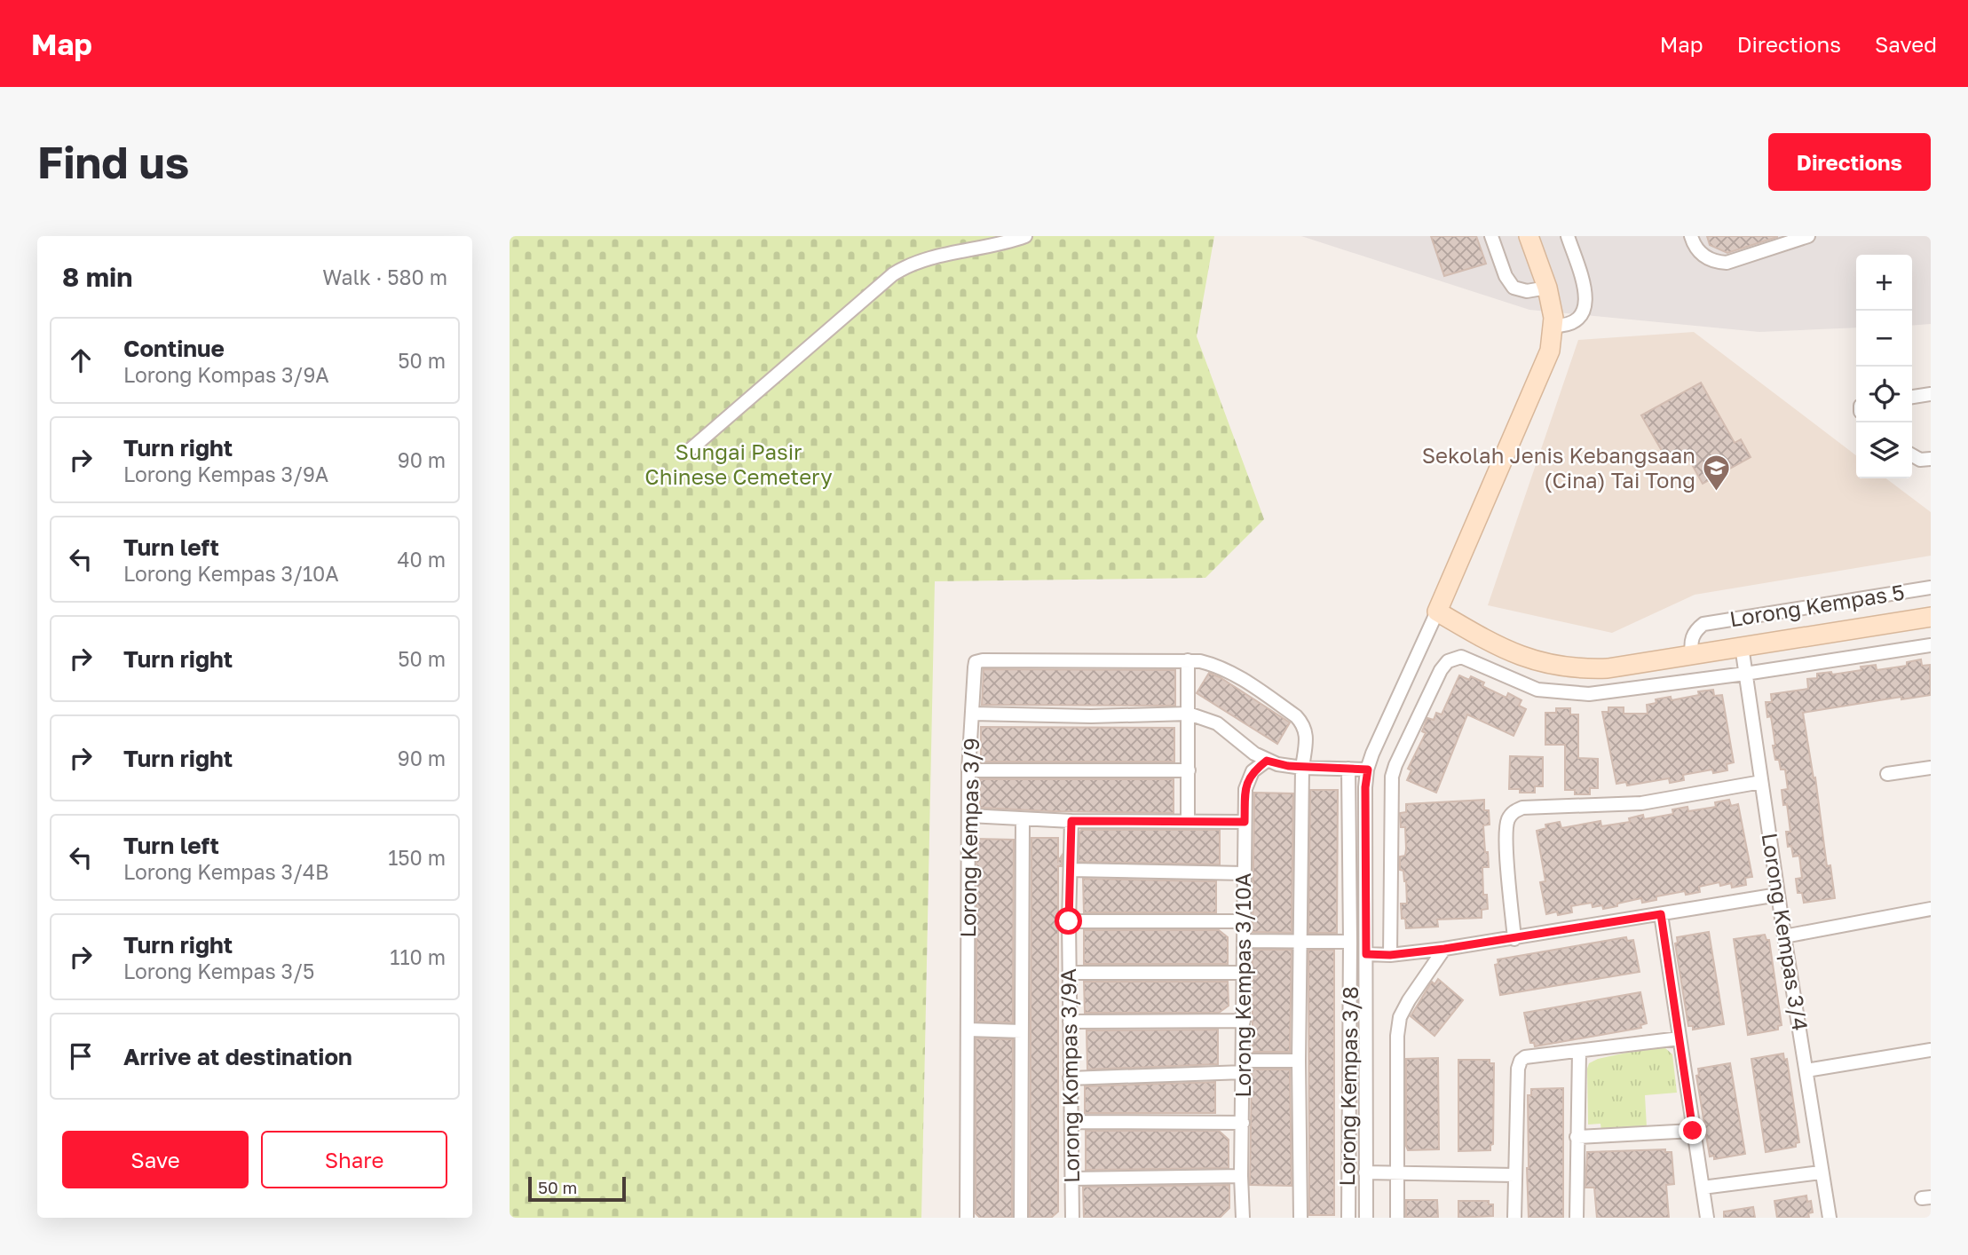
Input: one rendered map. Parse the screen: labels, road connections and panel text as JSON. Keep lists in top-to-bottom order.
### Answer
{
  "streets": {
    "street": [
      "Lorong Kempas 5",
      "Lorong Kempas 3/9",
      "Lorong Kempas 3/4",
      "Lorong Kempas 3/10A",
      "Lorong Kompas 3/9A",
      "Lorong Kempas 3/8"
    ]
  },
  "crossings": [
    ["Lorong Kempas 3/9", "Lorong Kempas 3/10A"],
    ["Lorong Kempas 3/9", "Lorong Kempas 3/8"]
  ],
  "parks": ["Sungai Pasir Chinese Cemetery"],
  "places": {
    "school or university": ["Sekolah Jenis Kebangsaan (Cina) Tai Tong"]
  },
  "scale_bar": "50 m",
  "page": {
    "header": "Map",
    "nav": ["Map", "Directions", "Saved"],
    "buttons": [
      "Directions",
      ["Save", "Share"]
    ],
    "title": "Find us",
    "heading": ["8 min", "Walk · 580 m"],
    "map_buttons": ["+", "−"],
    "list": [
      ["Continue", "Lorong Kompas 3/9A", "50 m"],
      ["Turn right", "Lorong Kempas 3/9A", "90 m"],
      ["Turn left", "Lorong Kempas 3/10A", "40 m"],
      ["Turn right", "50 m"],
      ["Turn right", "90 m"],
      ["Turn left", "Lorong Kempas 3/4B", "150 m"],
      ["Turn right", "Lorong Kempas 3/5", "110 m"],
      "Arrive at destination"
    ],
    "scale": "50 m"
  }
}
